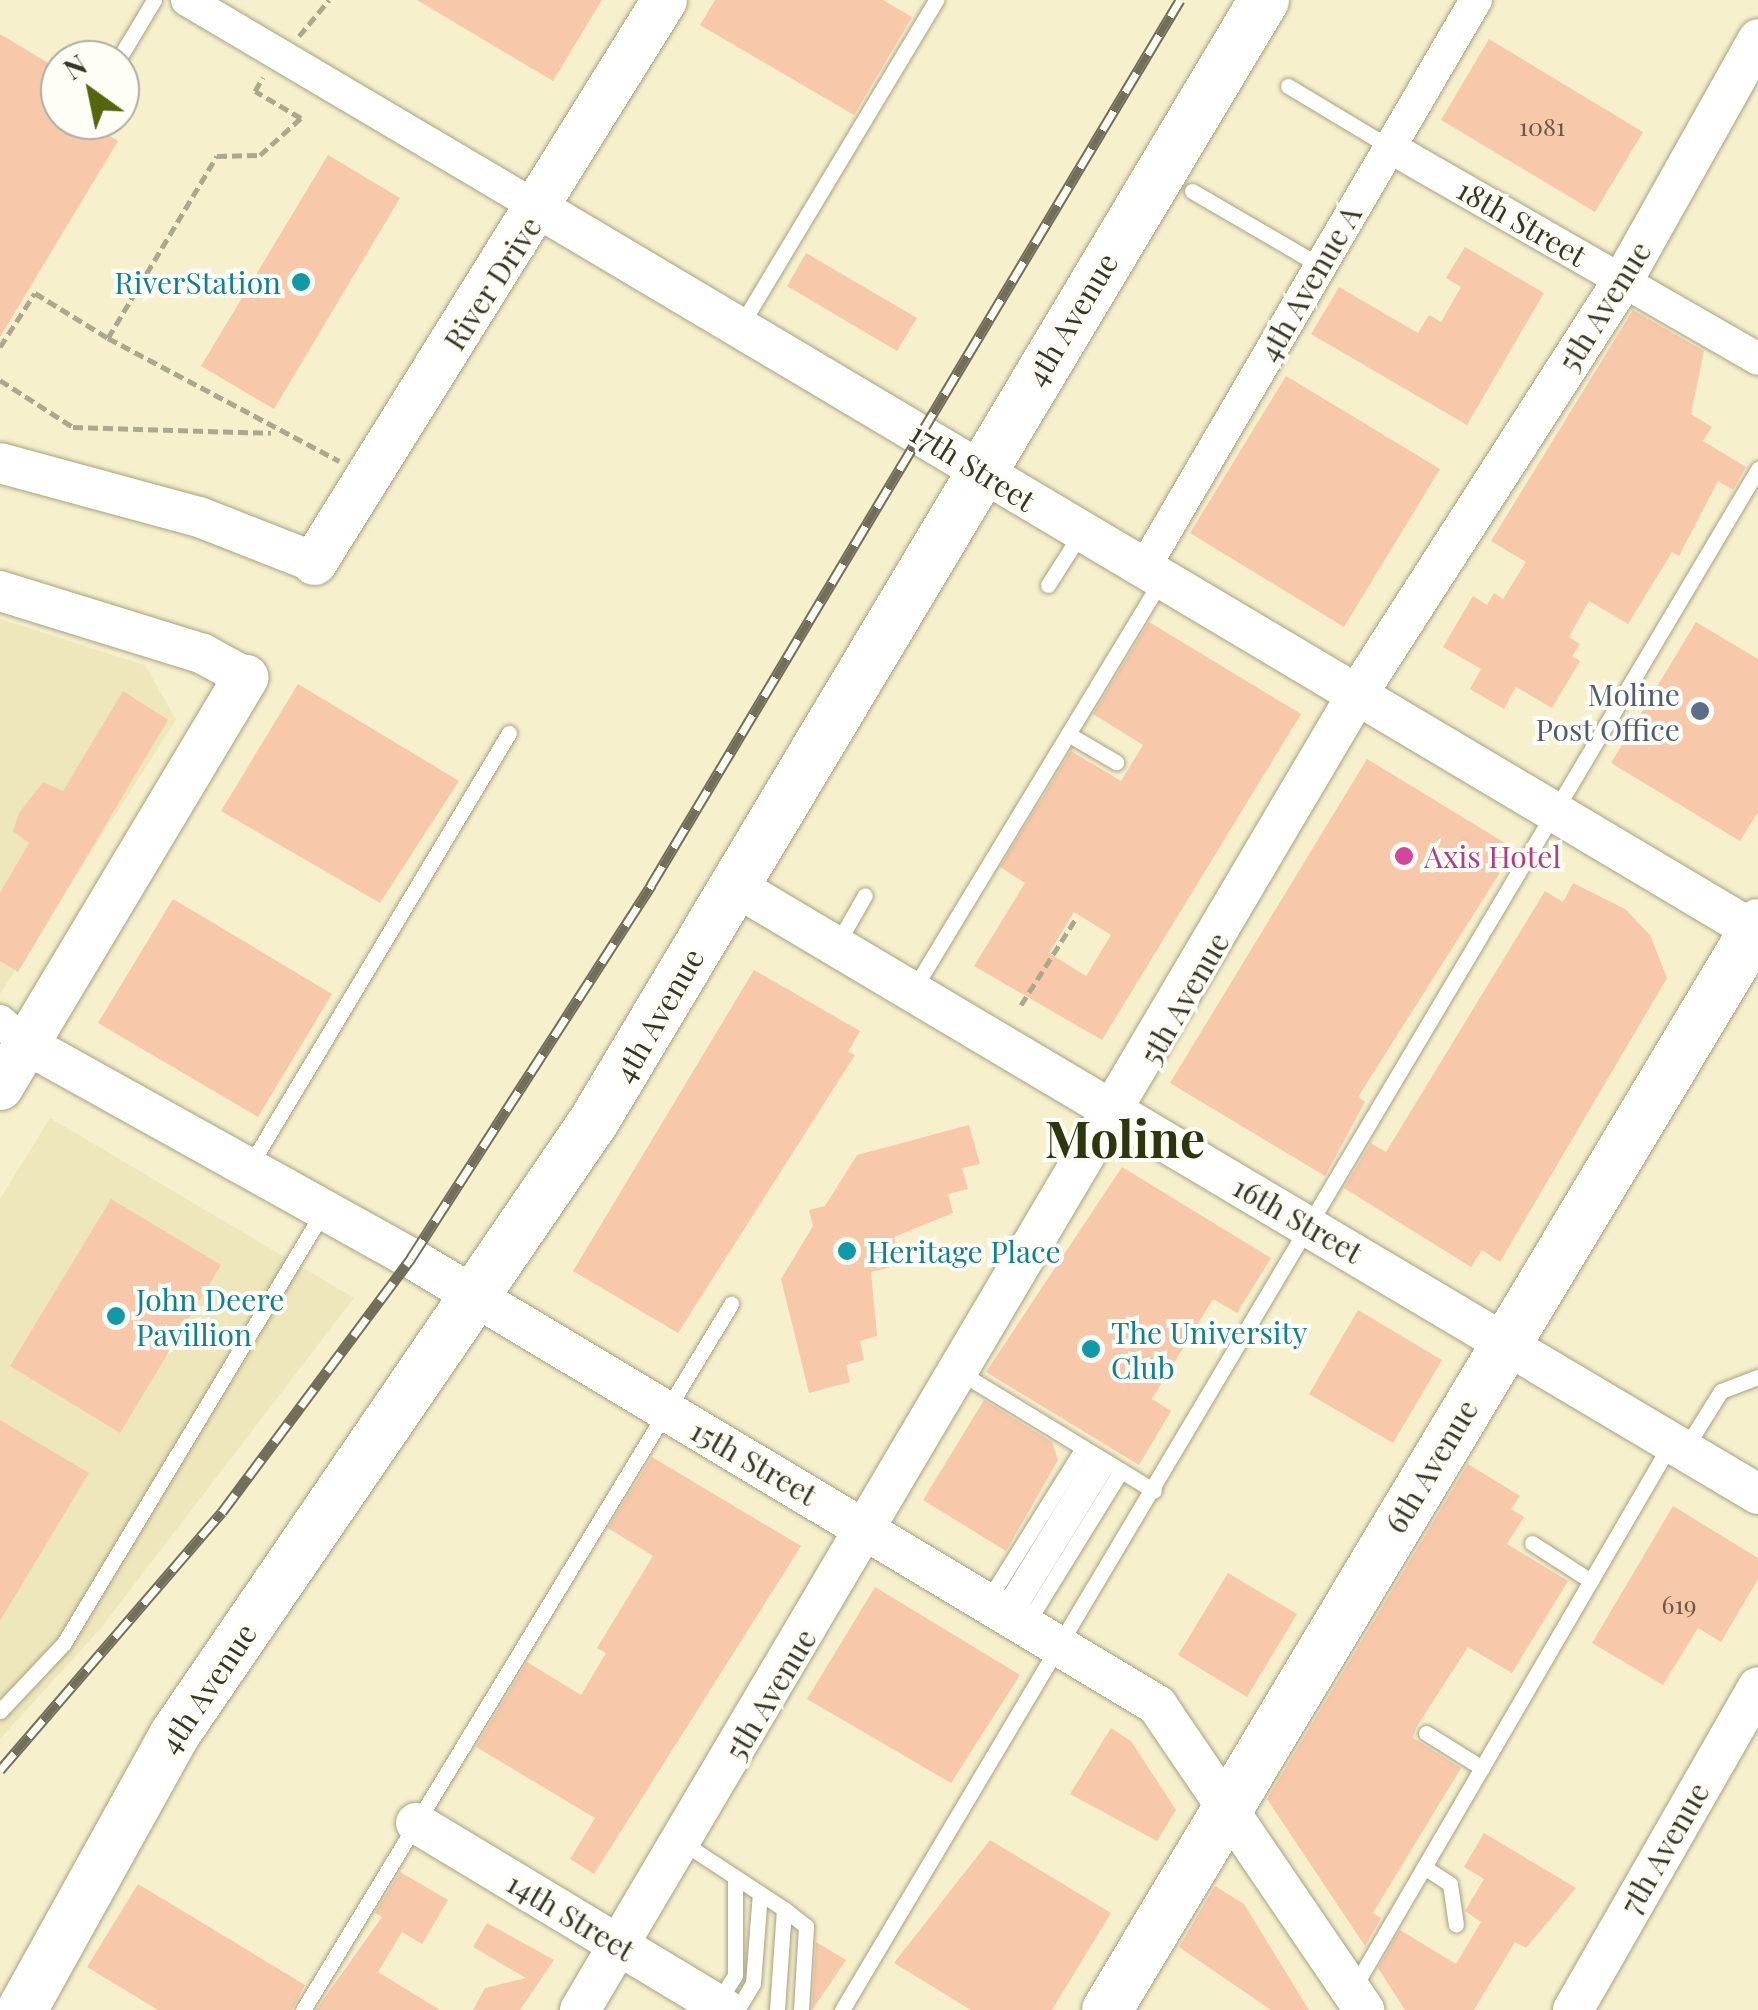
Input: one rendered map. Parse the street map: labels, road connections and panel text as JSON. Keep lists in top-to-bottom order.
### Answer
{
  "streets": {
    "main road": ["River Drive", "4th Avenue", "6th Avenue"],
    "street": [
      "18th Street",
      "4th Avenue A",
      "5th Avenue",
      "17th Street",
      "16th Street",
      "15th Street",
      "7th Avenue",
      "14th Street"
    ]
  },
  "crossings": [
    ["18th Street", "4th Avenue A"],
    ["18th Street", "5th Avenue"],
    ["River Drive", "17th Street"],
    ["4th Avenue A", "17th Street"],
    ["5th Avenue", "17th Street"],
    ["5th Avenue", "16th Street"],
    ["5th Avenue", "15th Street"],
    ["5th Avenue", "14th Street"],
    ["4th Avenue", "17th Street"],
    ["4th Avenue", "16th Street"],
    ["4th Avenue", "15th Street"],
    ["17th Street", "6th Avenue"],
    ["16th Street", "6th Avenue"],
    ["15th Street", "6th Avenue"]
  ],
  "districts": ["Moline"],
  "places": [
    "RiverStation",
    "Moline Post Office",
    "Axis Hotel",
    "Heritage Place",
    "John Deere Pavillion",
    "The University Club"
  ],
  "house_numbers": ["1081", "619"],
  "north": "top left"
}
